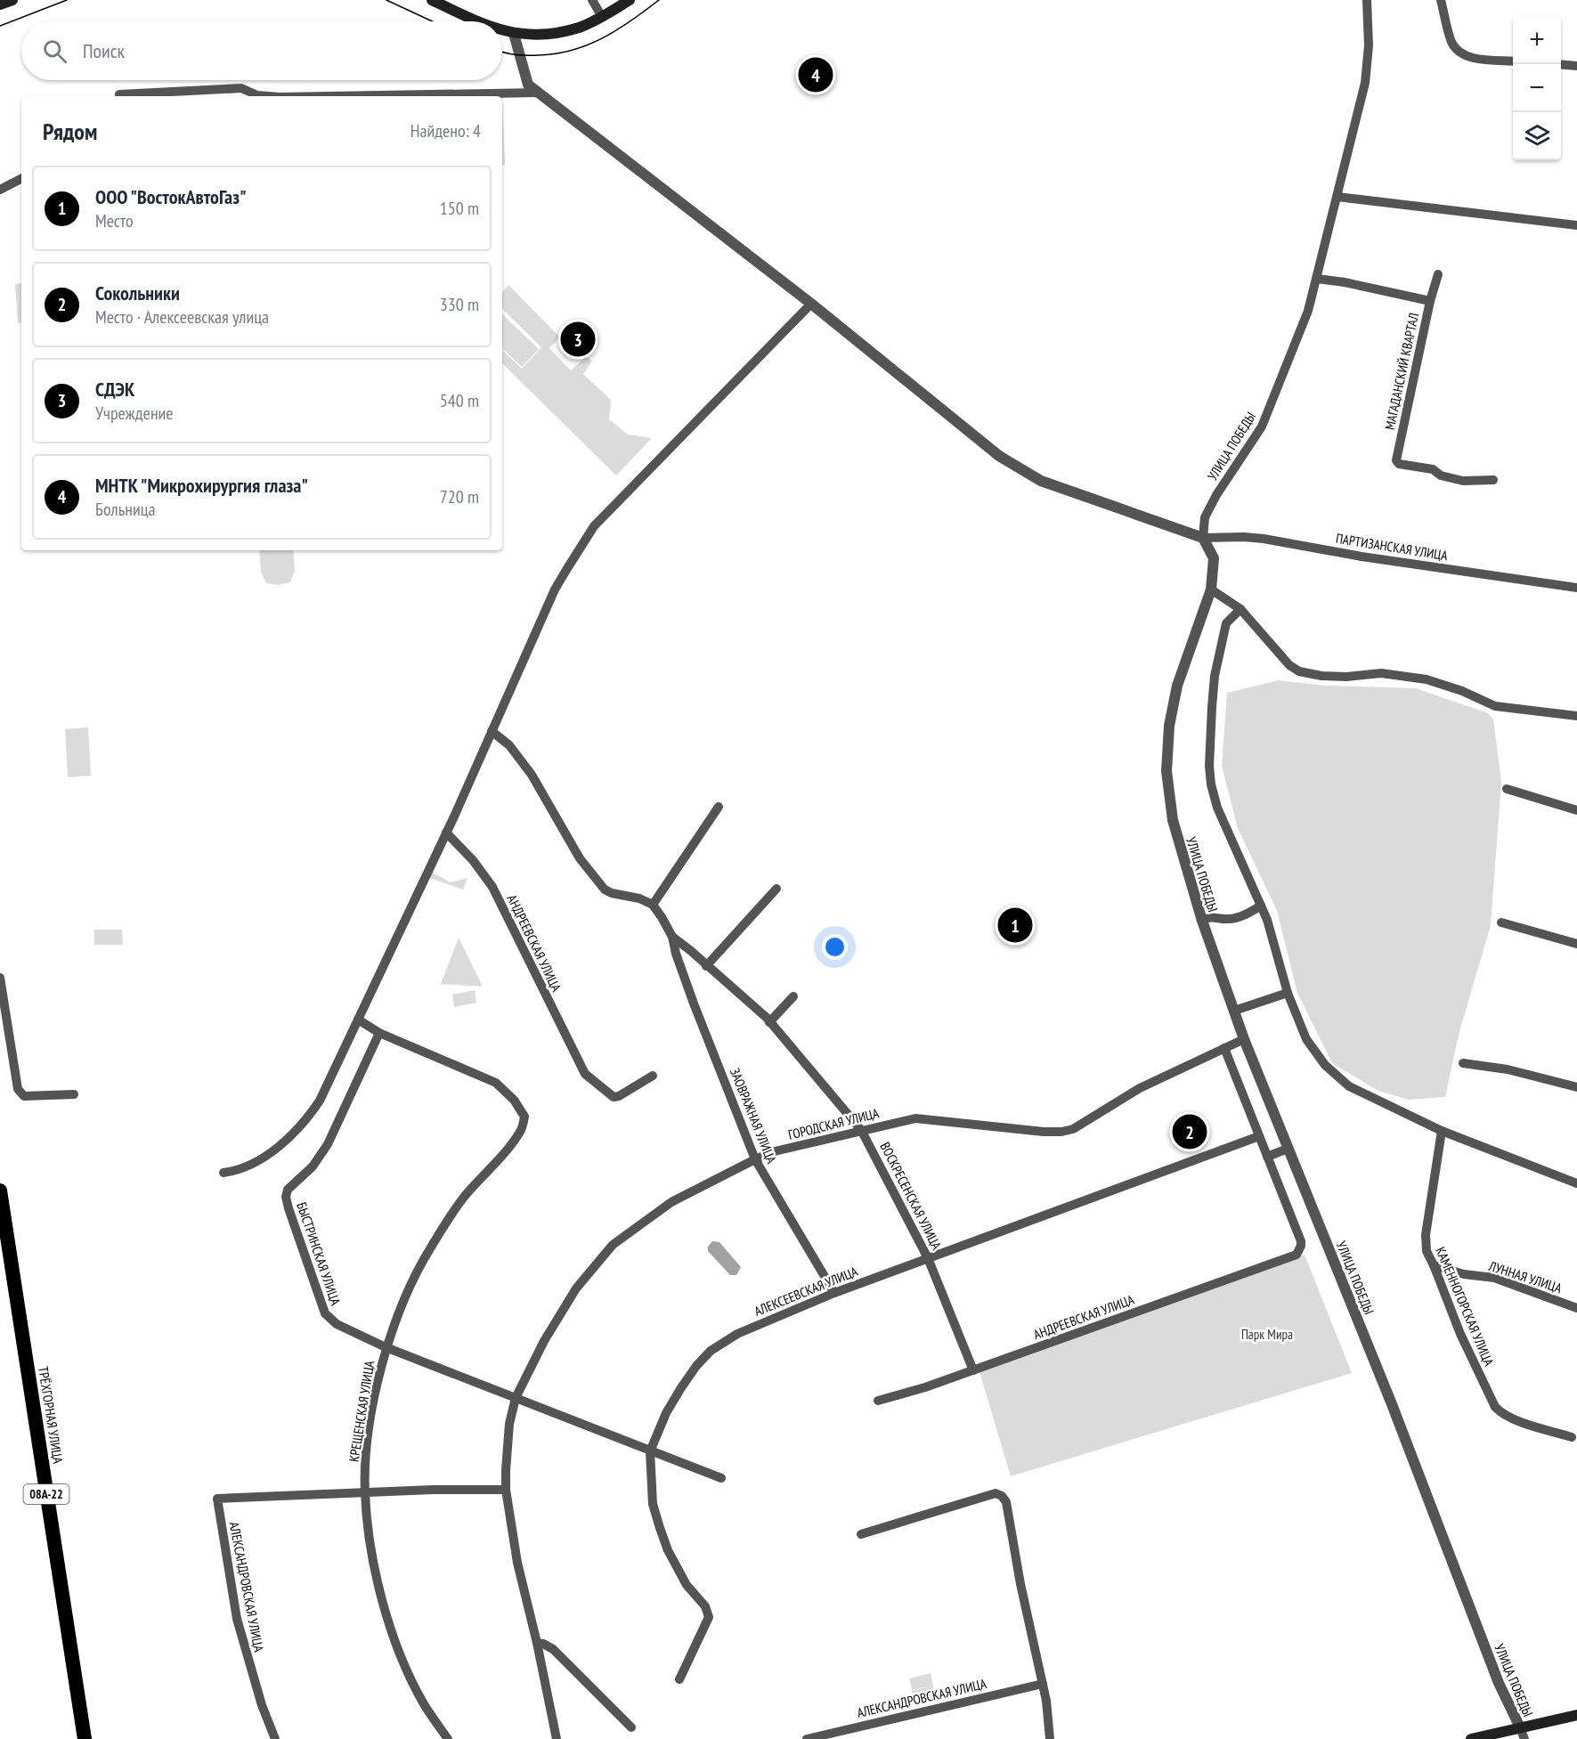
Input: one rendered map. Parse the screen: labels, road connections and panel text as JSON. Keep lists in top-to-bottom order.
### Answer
{
  "streets": {
    "highway": ["ТРЁХГОРНАЯ УЛИЦА", "08А-22"],
    "street": [
      "МАГАДАНСКИЙ КВАРТАЛ",
      "УЛИЦА ПОБЕДЫ",
      "ПАРТИЗАНСКАЯ УЛИЦА",
      "АНДРЕЕВСКАЯ УЛИЦА",
      "ЗАОВРАЖНАЯ УЛИЦА",
      "ГОРОДСКАЯ УЛИЦА",
      "ВОСКРЕСЕНСКАЯ УЛИЦА",
      "БЫСТРИНСКАЯ УЛИЦА",
      "ЛУННАЯ УЛИЦА",
      "АЛЕКСЕЕВСКАЯ УЛИЦА",
      "КАМЕННОГОРСКАЯ УЛИЦА",
      "КРЕЩЕНСКАЯ УЛИЦА",
      "АЛЕКСАНДРОВСКАЯ УЛИЦА"
    ]
  },
  "crossings": [
    ["МАГАДАНСКИЙ КВАРТАЛ", "УЛИЦА ПОБЕДЫ"],
    ["УЛИЦА ПОБЕДЫ", "ПАРТИЗАНСКАЯ УЛИЦА"],
    ["УЛИЦА ПОБЕДЫ", "ГОРОДСКАЯ УЛИЦА"],
    ["АНДРЕЕВСКАЯ УЛИЦА", "ВОСКРЕСЕНСКАЯ УЛИЦА"],
    ["ЗАОВРАЖНАЯ УЛИЦА", "ГОРОДСКАЯ УЛИЦА"],
    ["ЗАОВРАЖНАЯ УЛИЦА", "ВОСКРЕСЕНСКАЯ УЛИЦА"],
    ["ЗАОВРАЖНАЯ УЛИЦА", "АЛЕКСЕЕВСКАЯ УЛИЦА"],
    ["ГОРОДСКАЯ УЛИЦА", "ВОСКРЕСЕНСКАЯ УЛИЦА"],
    ["ВОСКРЕСЕНСКАЯ УЛИЦА", "АЛЕКСЕЕВСКАЯ УЛИЦА"],
    ["БЫСТРИНСКАЯ УЛИЦА", "КРЕЩЕНСКАЯ УЛИЦА"],
    ["ЛУННАЯ УЛИЦА", "КАМЕННОГОРСКАЯ УЛИЦА"],
    ["КРЕЩЕНСКАЯ УЛИЦА", "АЛЕКСАНДРОВСКАЯ УЛИЦА"]
  ],
  "parks": ["Парк Мира"],
  "page": {
    "map_buttons": ["+", "−"],
    "search": "Поиск",
    "pins": [
      "4",
      "3",
      "1",
      "2"
    ],
    "heading": ["Рядом", "Найдено: 4"],
    "list": [
      {
        "mark": "1",
        "name": "ООО \"ВостокАвтоГаз\"",
        "note": "Место",
        "value": "150 m"
      },
      {
        "mark": "2",
        "name": "Сокольники",
        "note": "Место · Алексеевская улица",
        "value": "330 m"
      },
      {
        "mark": "3",
        "name": "СДЭК",
        "note": "Учреждение",
        "value": "540 m"
      },
      {
        "mark": "4",
        "name": "МНТК \"Микрохирургия глаза\"",
        "note": "Больница",
        "value": "720 m"
      }
    ]
  }
}
